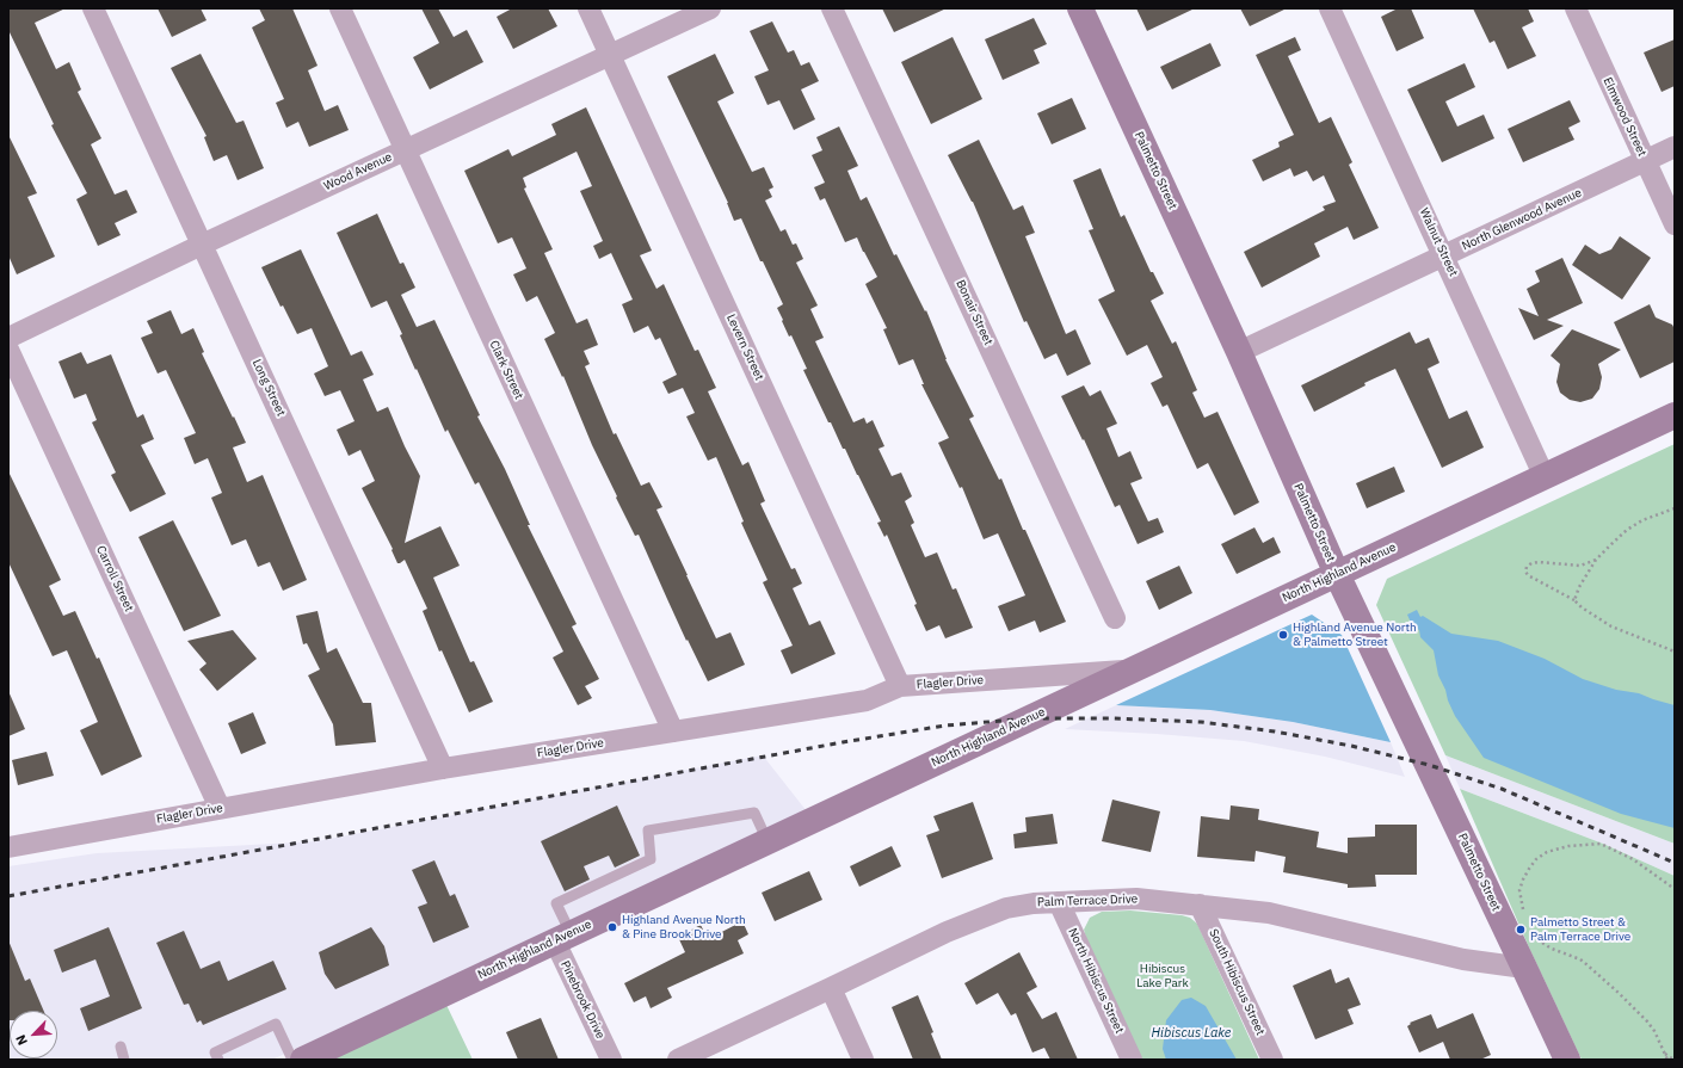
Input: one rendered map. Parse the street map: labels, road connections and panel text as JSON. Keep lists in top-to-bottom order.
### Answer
{
  "streets": {
    "street": [
      "Elmwood Street",
      "Palmetto Street",
      "Wood Avenue",
      "North Glenwood Avenue",
      "Walnut Street",
      "Bonair Street",
      "Levern Street",
      "Clark Street",
      "Long Street",
      "North Highland Avenue",
      "Carroll Street",
      "Flagler Drive",
      "Palm Terrace Drive",
      "North Hibiscus Street",
      "South Hibiscus Street",
      "Pinebrook Drive"
    ]
  },
  "crossings": [
    ["Elmwood Street", "North Glenwood Avenue"],
    ["Palmetto Street", "North Glenwood Avenue"],
    ["Palmetto Street", "North Highland Avenue"],
    ["Palmetto Street", "Palm Terrace Drive"],
    ["Wood Avenue", "Levern Street"],
    ["Wood Avenue", "Clark Street"],
    ["Wood Avenue", "Long Street"],
    ["North Glenwood Avenue", "Walnut Street"],
    ["Walnut Street", "North Highland Avenue"],
    ["Levern Street", "Flagler Drive"],
    ["Clark Street", "Flagler Drive"],
    ["Long Street", "Flagler Drive"],
    ["North Highland Avenue", "Flagler Drive"],
    ["North Highland Avenue", "Pinebrook Drive"],
    ["Carroll Street", "Flagler Drive"],
    ["Palm Terrace Drive", "North Hibiscus Street"],
    ["Palm Terrace Drive", "South Hibiscus Street"]
  ],
  "water": ["Hibiscus Lake"],
  "parks": ["Hibiscus Lake Park"],
  "places": ["Highland Avenue North & Palmetto Street", "Highland Avenue North & Pine Brook Drive", "Palmetto Street & Palm Terrace Drive"],
  "north": "bottom left"
}
